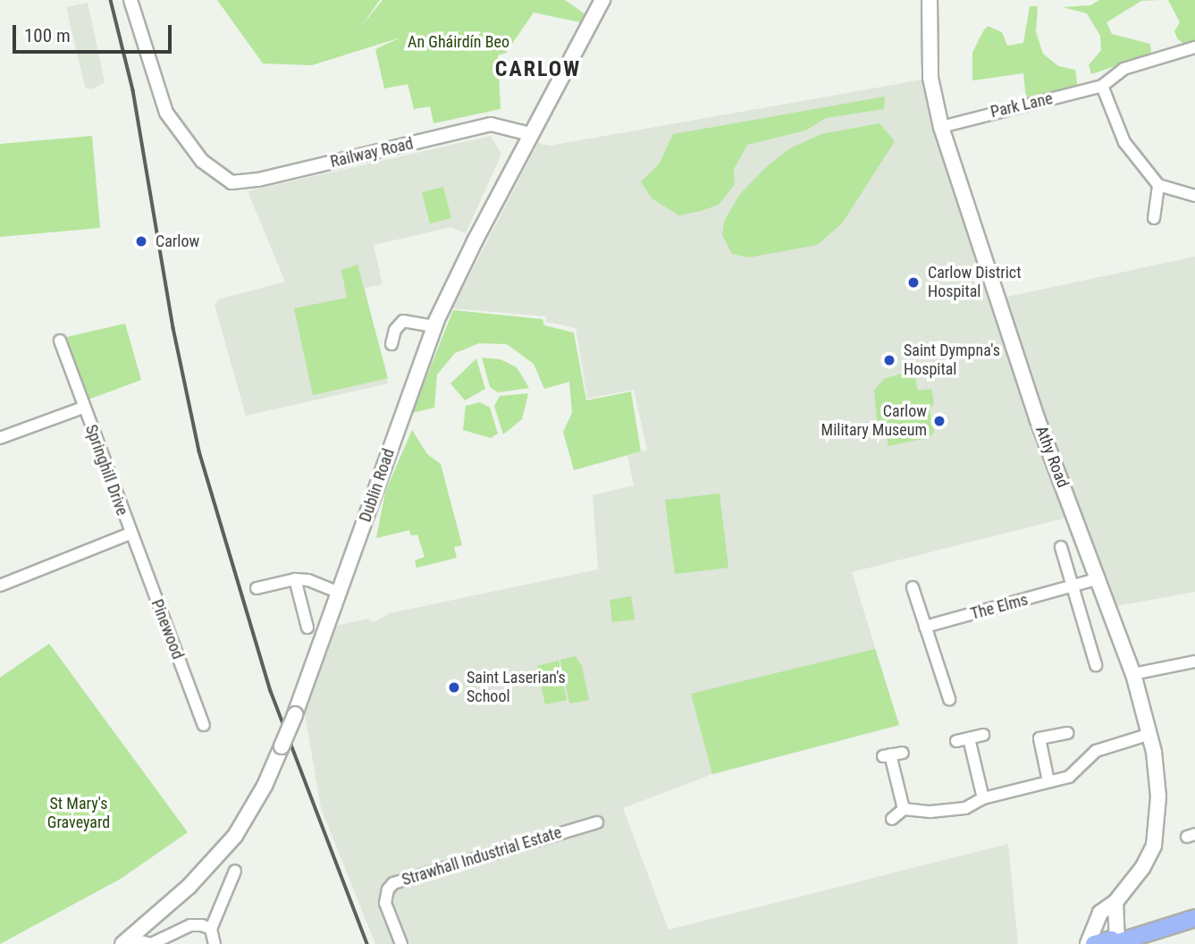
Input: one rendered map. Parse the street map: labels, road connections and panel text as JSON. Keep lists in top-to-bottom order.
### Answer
{
  "streets": {
    "main road": ["Athy Road", "Dublin Road"],
    "street": [
      "Park Lane",
      "Railway Road",
      "Springhill Drive",
      "The Elms",
      "Pinewood",
      "Strawhall Industrial Estate"
    ]
  },
  "crossings": [
    ["Park Lane", "Athy Road"],
    ["Railway Road", "Dublin Road"],
    ["Athy Road", "The Elms"],
    ["Springhill Drive", "Pinewood"]
  ],
  "districts": ["CARLOW"],
  "parks": ["An Gháirdín Beo", "St Mary's Graveyard"],
  "places": [
    "Carlow",
    "Carlow District Hospital",
    "Saint Dympna's Hospital",
    "Carlow Military Museum",
    "Saint Laserian's School"
  ],
  "scale_bar": "100 m"
}
